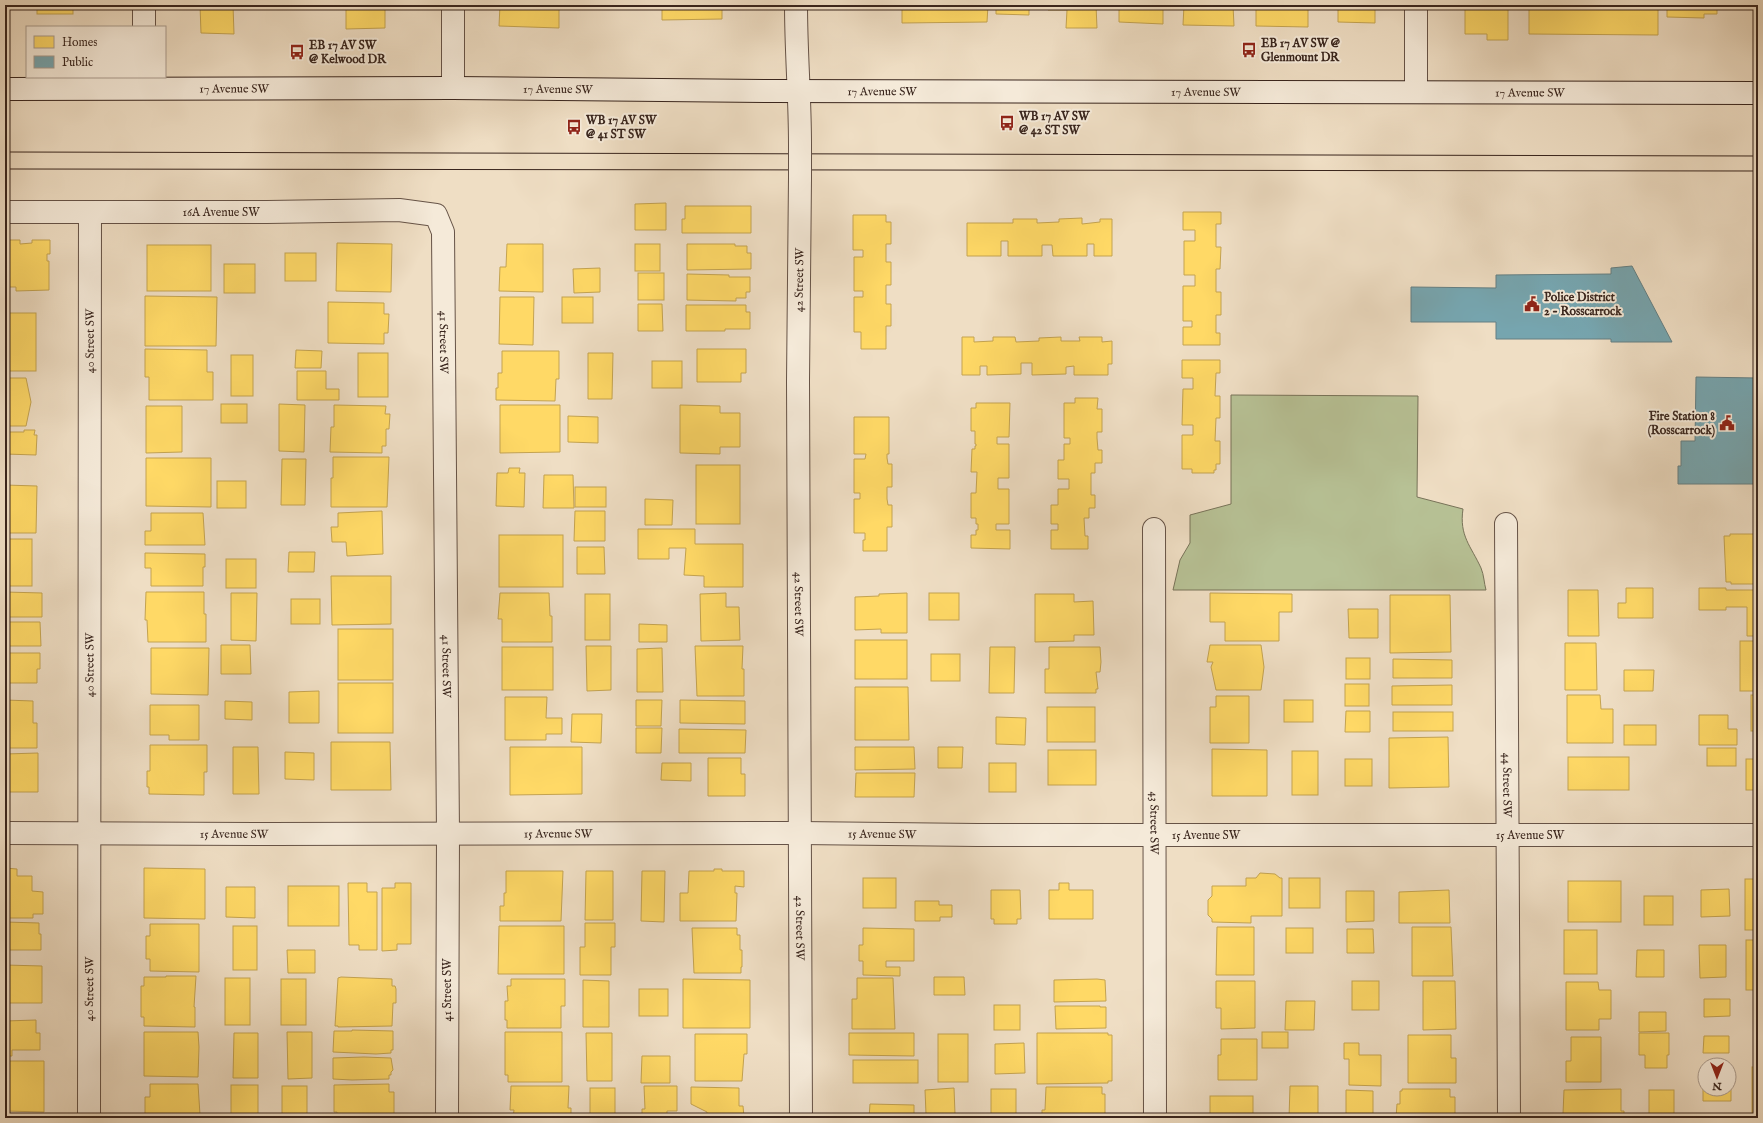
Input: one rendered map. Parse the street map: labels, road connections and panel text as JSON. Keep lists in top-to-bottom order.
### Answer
{
  "streets": {
    "street": [
      "17 Avenue SW",
      "16A Avenue SW",
      "42 Street SW",
      "40 Street SW",
      "41 Street SW",
      "44 Street SW",
      "43 Street SW",
      "15 Avenue SW"
    ]
  },
  "crossings": [
    ["17 Avenue SW", "42 Street SW"],
    ["16A Avenue SW", "40 Street SW"],
    ["16A Avenue SW", "41 Street SW"],
    ["42 Street SW", "15 Avenue SW"],
    ["40 Street SW", "15 Avenue SW"],
    ["41 Street SW", "15 Avenue SW"],
    ["44 Street SW", "15 Avenue SW"],
    ["43 Street SW", "15 Avenue SW"]
  ],
  "places": {
    "bus stop": [
      "EB 17 AV SW @ Glenmount DR",
      "EB 17 AV SW @ Kelwood DR",
      "WB 17 AV SW @ 42 ST SW",
      "WB 17 AV SW @ 41 ST SW"
    ],
    "public building": ["Police District 2 - Rosscarrock", "Fire Station 8 (Rosscarrock)"]
  },
  "legend": ["Homes", "Public"],
  "north": "bottom"
}
